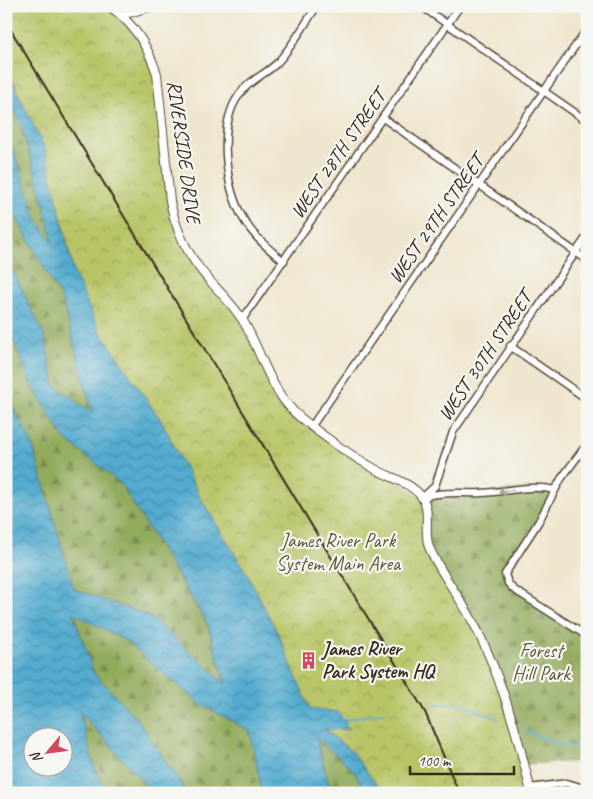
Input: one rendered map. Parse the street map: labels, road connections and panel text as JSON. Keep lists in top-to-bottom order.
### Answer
{
  "streets": {
    "street": [
      "RIVERSIDE DRIVE",
      "WEST 28TH STREET",
      "WEST 29TH STREET",
      "WEST 30TH STREET"
    ]
  },
  "crossings": [
    ["RIVERSIDE DRIVE", "WEST 28TH STREET"],
    ["RIVERSIDE DRIVE", "WEST 29TH STREET"],
    ["RIVERSIDE DRIVE", "WEST 30TH STREET"]
  ],
  "parks": ["James River Park System Main Area", "Forest Hill Park"],
  "places": {
    "building": ["James River Park System HQ"]
  },
  "scale_bar": "100 m",
  "north": "bottom left"
}
